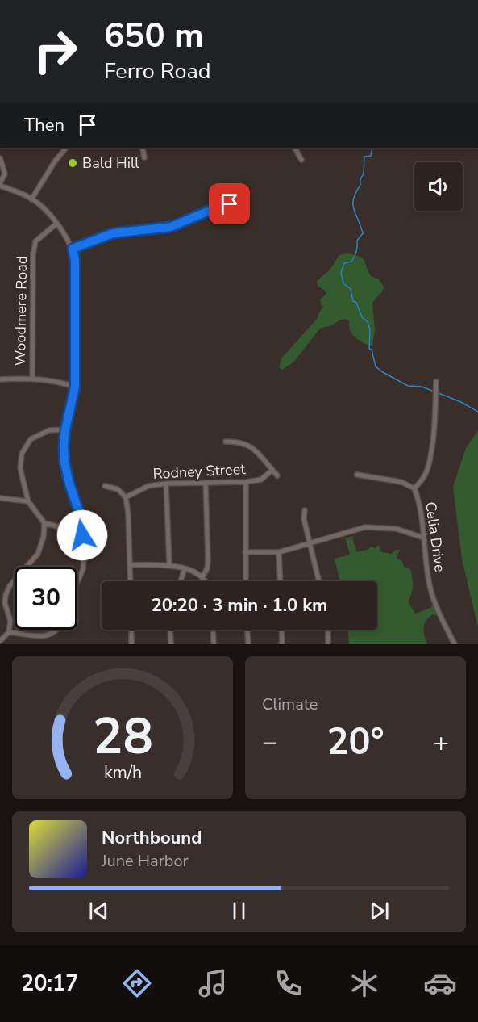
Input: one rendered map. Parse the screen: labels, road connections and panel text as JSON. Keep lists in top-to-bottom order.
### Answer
{
  "streets": {
    "street": ["Woodmere Road", "Rodney Street", "Celia Drive"]
  },
  "places": ["Bald Hill"],
  "page": {
    "turn": ["650 m", "Ferro Road"],
    "then": "Then",
    "limit": "30",
    "trip": "20:20 · 3 min · 1.0 km",
    "tile": "Climate",
    "heat": ["−", "20°", "+"],
    "song": ["Northbound", "June Harbor"],
    "tabs": "20:17",
    "gauge": ["28", "km/h"]
  }
}
